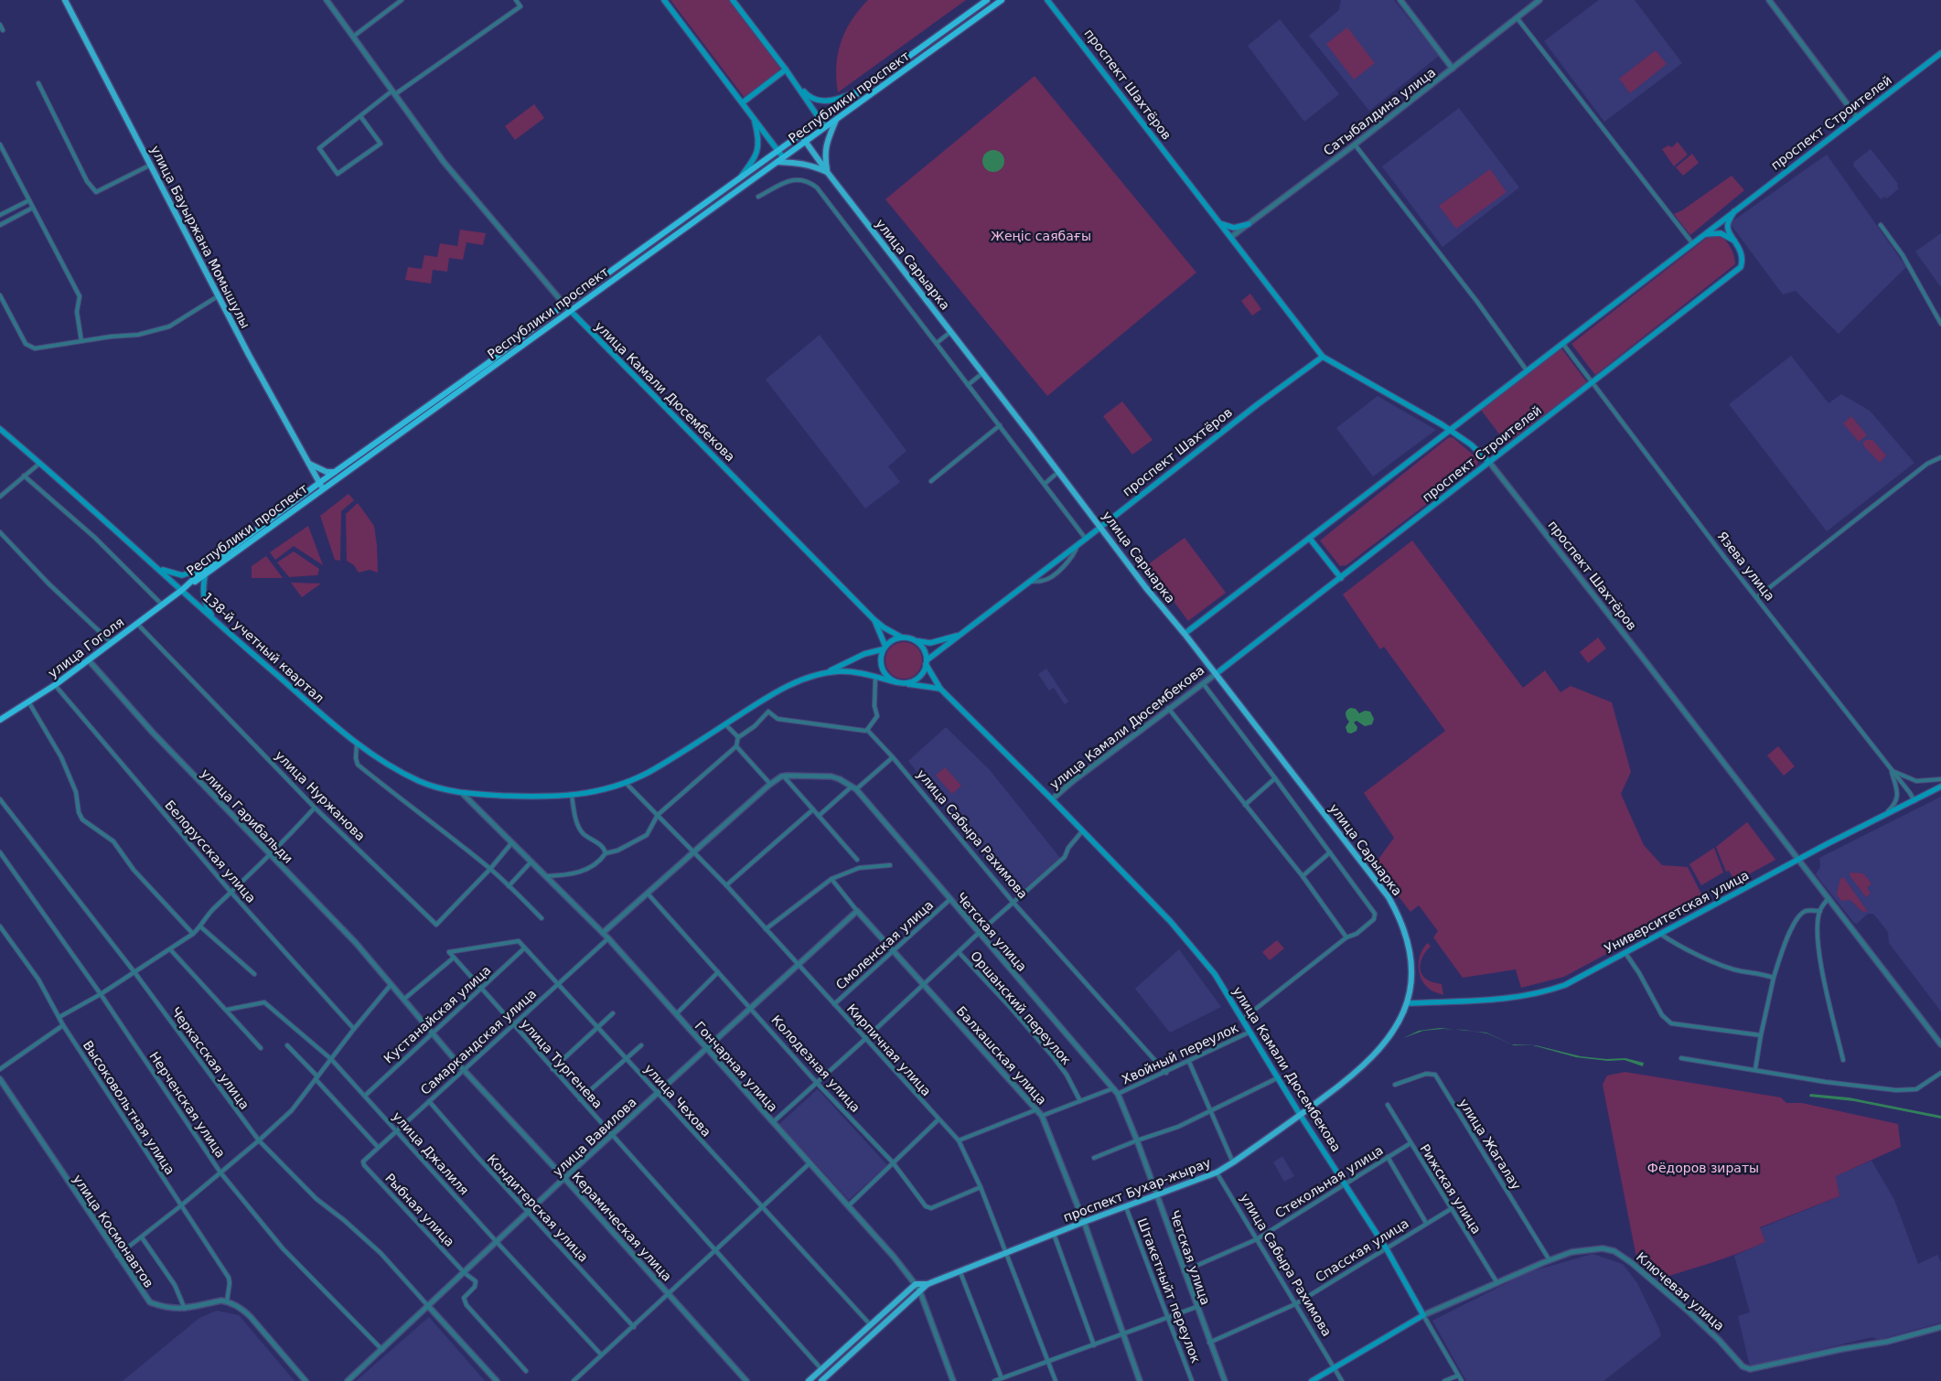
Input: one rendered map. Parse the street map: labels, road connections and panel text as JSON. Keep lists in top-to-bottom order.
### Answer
{
  "streets": {
    "highway": ["Республики проспект", "улица Гоголя"],
    "main road": [
      "проспект Шахтёров",
      "проспект Строителей",
      "улица Бауыржана Момышулы",
      "улица Сарыарка",
      "улица Камали Дюсембекова",
      "138-й учетный квартал",
      "Университетская улица",
      "проспект Бухар-жырау",
      "Ключевая улица"
    ],
    "street": [
      "Сатыбалдина улица",
      "Язева улица",
      "улица Нуржанова",
      "улица Гарибальди",
      "улица Сабыра Рахимова",
      "Белорусская улица",
      "Четская улица",
      "Смоленская улица",
      "Оршанский переулок",
      "Кустанайская улица",
      "Самаркандская улица",
      "Кирпичная улица",
      "Хвойный переулок",
      "Балхашская улица",
      "Черкасская улица",
      "улица Тургенева",
      "Колодезная улица",
      "Гончарная улица",
      "улица Чехова",
      "Нерченская улица",
      "Высоковольтная улица",
      "улица Вавилова",
      "улица Жагалау",
      "улица Джалиля",
      "Стекольная улица",
      "Рижская улица",
      "Кондитерская улица",
      "Рыбная улица",
      "Керамическая улица",
      "улица Космонавтов",
      "Спасская улица",
      "Штакетныйт переулок"
    ]
  },
  "crossings": [
    ["проспект Шахтёров", "Сатыбалдина улица"],
    ["проспект Шахтёров", "проспект Строителей"],
    ["проспект Шахтёров", "улица Сарыарка"],
    ["проспект Шахтёров", "улица Камали Дюсембекова"],
    ["проспект Шахтёров", "Университетская улица"],
    ["Республики проспект", "улица Бауыржана Момышулы"],
    ["Республики проспект", "улица Сарыарка"],
    ["Республики проспект", "улица Камали Дюсембекова"],
    ["Республики проспект", "улица Гоголя"],
    ["Республики проспект", "138-й учетный квартал"],
    ["проспект Строителей", "улица Сарыарка"],
    ["проспект Строителей", "улица Камали Дюсембекова"],
    ["проспект Строителей", "Язева улица"],
    ["улица Сарыарка", "улица Камали Дюсембекова"],
    ["улица Сарыарка", "Университетская улица"],
    ["улица Сарыарка", "проспект Бухар-жырау"],
    ["улица Камали Дюсембекова", "Хвойный переулок"],
    ["улица Камали Дюсембекова", "Стекольная улица"],
    ["улица Камали Дюсембекова", "проспект Бухар-жырау"],
    ["улица Камали Дюсембекова", "Спасская улица"],
    ["улица Камали Дюсембекова", "Ключевая улица"],
    ["Язева улица", "Университетская улица"],
    ["улица Гоголя", "138-й учетный квартал"],
    ["улица Гоголя", "улица Нуржанова"],
    ["улица Гоголя", "улица Гарибальди"],
    ["улица Гоголя", "Белорусская улица"],
    ["138-й учетный квартал", "Гончарная улица"],
    ["улица Нуржанова", "Гончарная улица"],
    ["улица Гарибальди", "Керамическая улица"],
    ["улица Сабыра Рахимова", "Хвойный переулок"],
    ["улица Сабыра Рахимова", "Стекольная улица"],
    ["улица Сабыра Рахимова", "проспект Бухар-жырау"],
    ["улица Сабыра Рахимова", "Спасская улица"],
    ["улица Сабыра Рахимова", "Ключевая улица"],
    ["Университетская улица", "проспект Бухар-жырау"],
    ["Четская улица", "Смоленская улица"],
    ["Четская улица", "Хвойный переулок"],
    ["Четская улица", "Стекольная улица"],
    ["Четская улица", "проспект Бухар-жырау"],
    ["Четская улица", "Спасская улица"],
    ["Смоленская улица", "Кирпичная улица"],
    ["Смоленская улица", "Балхашская улица"],
    ["Оршанский переулок", "Хвойный переулок"],
    ["Кустанайская улица", "улица Тургенева"],
    ["Кустанайская улица", "улица Чехова"],
    ["Кустанайская улица", "улица Джалиля"],
    ["Кустанайская улица", "Керамическая улица"],
    ["Самаркандская улица", "улица Тургенева"],
    ["Самаркандская улица", "Гончарная улица"],
    ["Самаркандская улица", "улица Чехова"],
    ["Самаркандская улица", "улица Джалиля"],
    ["Самаркандская улица", "Кондитерская улица"],
    ["Самаркандская улица", "Рыбная улица"],
    ["Самаркандская улица", "Керамическая улица"],
    ["Кирпичная улица", "Колодезная улица"],
    ["Кирпичная улица", "улица Вавилова"],
    ["Кирпичная улица", "проспект Бухар-жырау"],
    ["Хвойный переулок", "Балхашская улица"],
    ["Балхашская улица", "улица Вавилова"],
    ["Балхашская улица", "проспект Бухар-жырау"],
    ["Черкасская улица", "улица Вавилова"],
    ["улица Тургенева", "улица Чехова"],
    ["улица Тургенева", "улица Вавилова"],
    ["Колодезная улица", "улица Вавилова"],
    ["Гончарная улица", "улица Вавилова"],
    ["Гончарная улица", "проспект Бухар-жырау"],
    ["улица Чехова", "улица Вавилова"],
    ["Нерченская улица", "улица Вавилова"],
    ["Высоковольтная улица", "улица Космонавтов"],
    ["улица Вавилова", "улица Джалиля"],
    ["улица Вавилова", "Кондитерская улица"],
    ["улица Вавилова", "Рыбная улица"],
    ["улица Вавилова", "Керамическая улица"],
    ["улица Жагалау", "Ключевая улица"],
    ["Стекольная улица", "Рижская улица"],
    ["Рижская улица", "Спасская улица"],
    ["Рижская улица", "Ключевая улица"],
    ["проспект Бухар-жырау", "Штакетныйт переулок"]
  ],
  "parks": ["Жеңіс саябағы", "Фёдоров зираты"]
}
